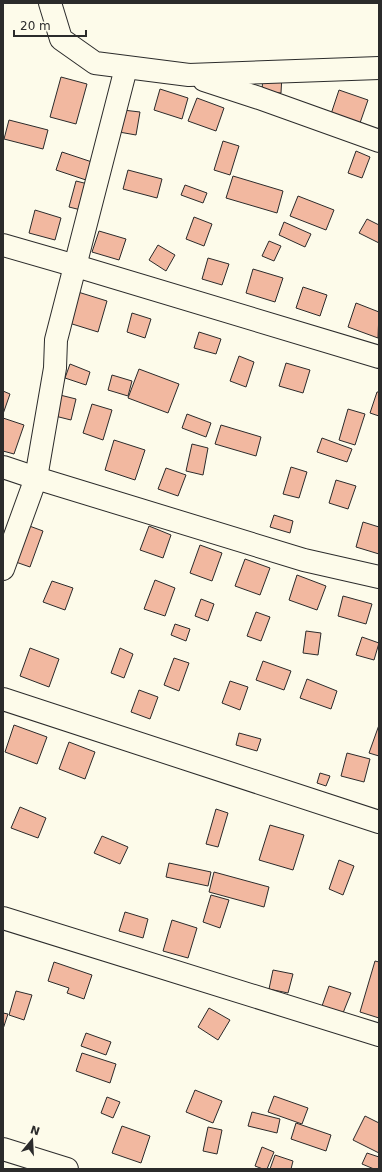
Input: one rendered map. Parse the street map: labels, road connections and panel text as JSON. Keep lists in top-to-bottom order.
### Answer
{
  "scale_bar": "20 m",
  "north": "top"
}
